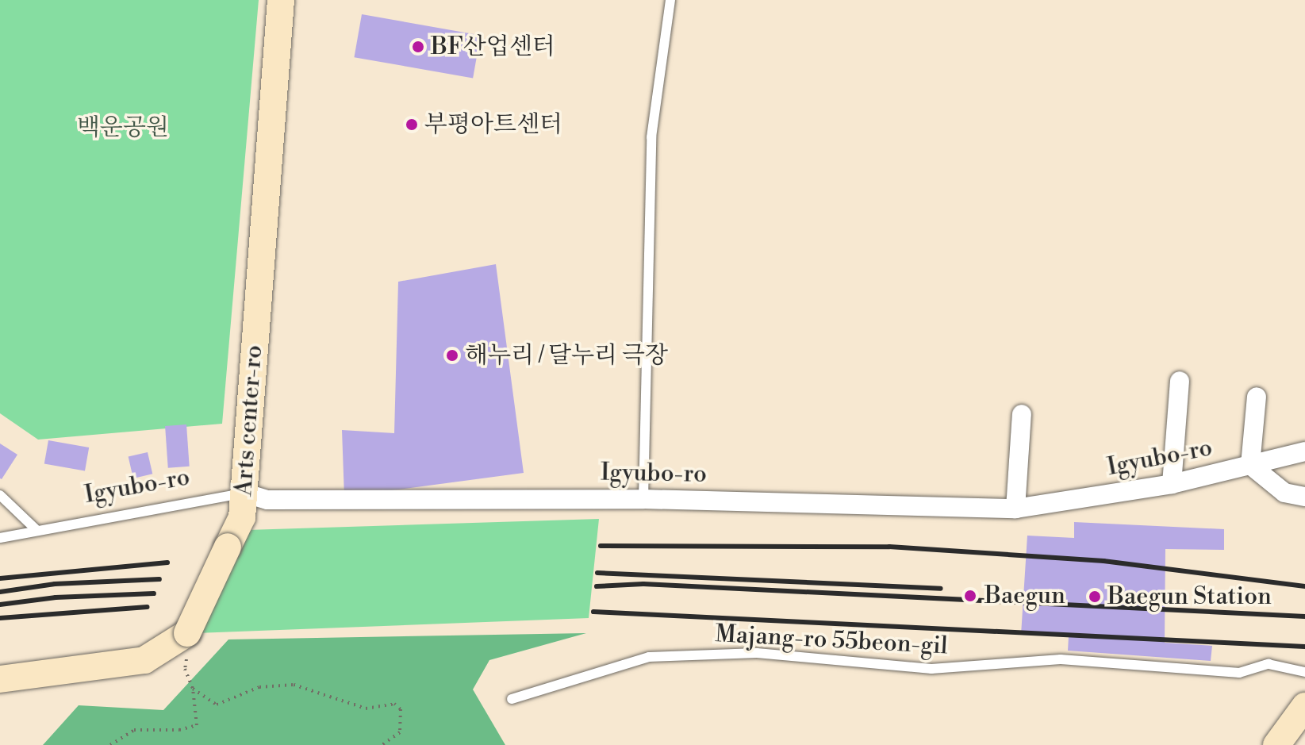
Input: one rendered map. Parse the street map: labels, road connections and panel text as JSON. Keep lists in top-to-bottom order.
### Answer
{
  "streets": {
    "street": ["Arts center-ro", "Igyubo-ro"],
    "lane": ["Majang-ro 55beon-gil"]
  },
  "crossings": [
    ["Arts center-ro", "Igyubo-ro"]
  ],
  "parks": ["백운공원"],
  "places": [
    "BF산업센터",
    "부평아트센터",
    "해누리 / 달누리 극장",
    "Baegun",
    "Baegun Station"
  ]
}
